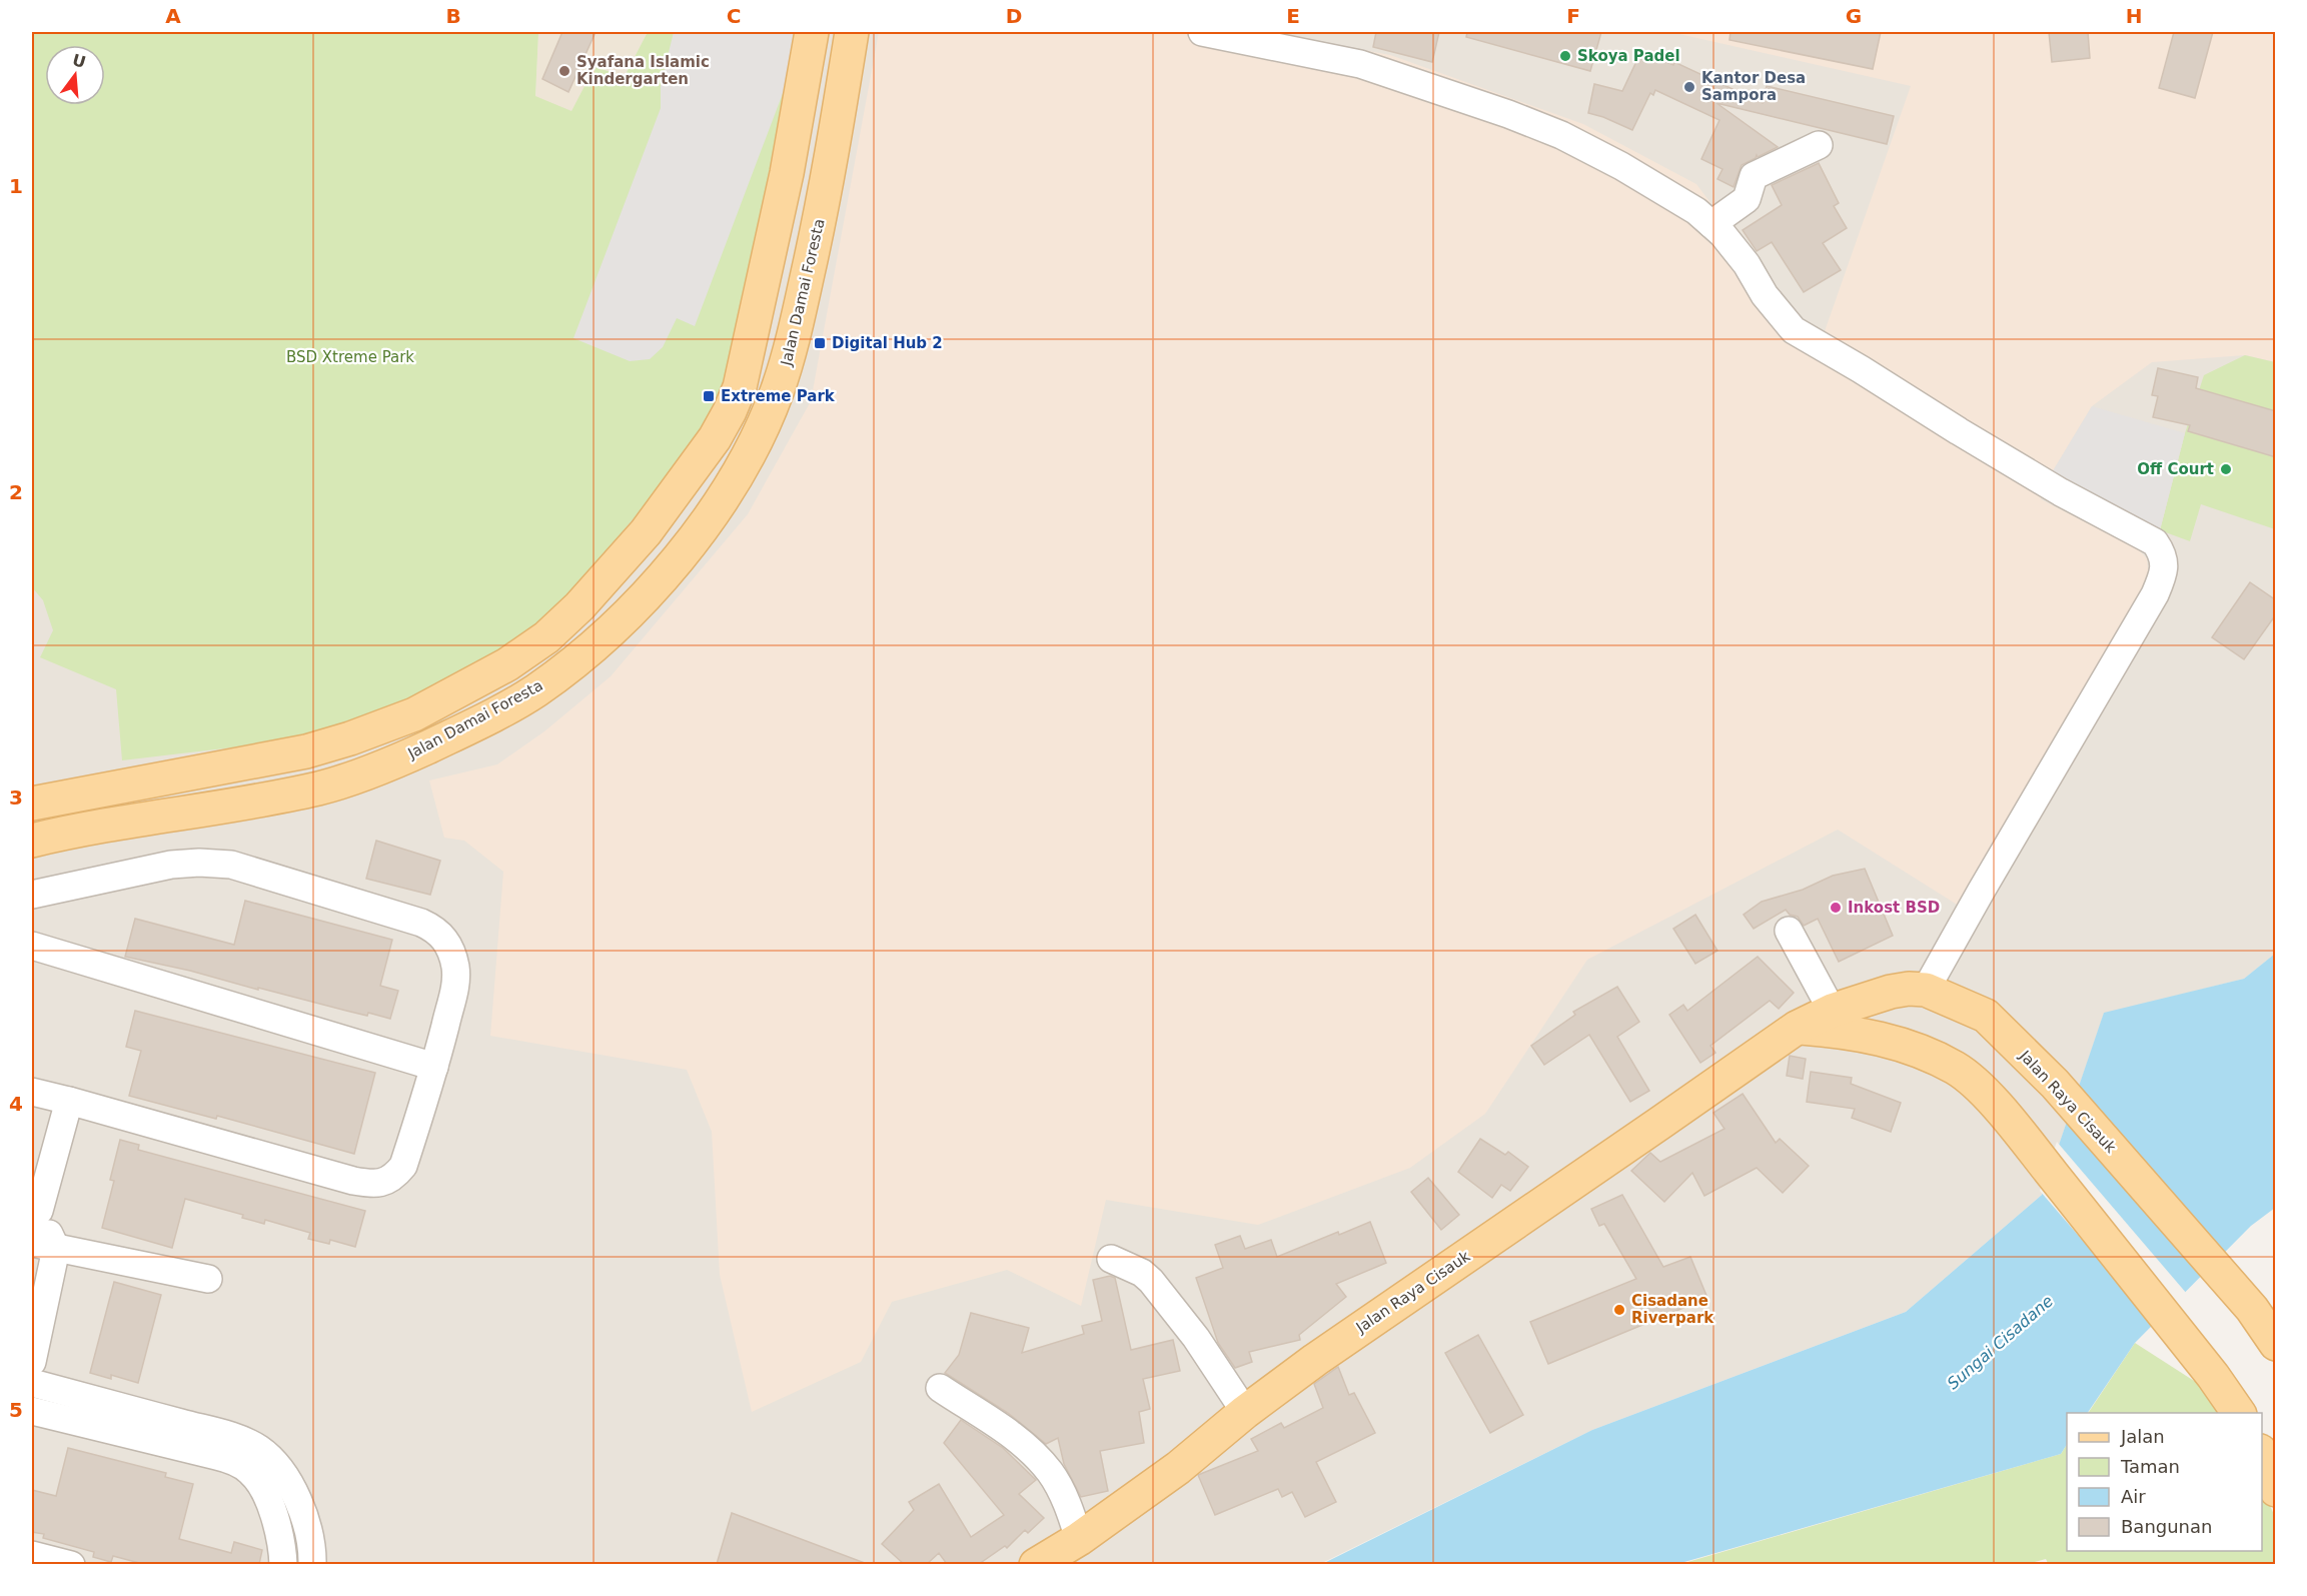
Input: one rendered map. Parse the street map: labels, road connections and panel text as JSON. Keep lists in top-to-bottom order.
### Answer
{
  "streets": {
    "main road": ["Jalan Damai Foresta", "Jalan Raya Cisauk"]
  },
  "water": ["Sungai Cisadane"],
  "parks": ["BSD Xtreme Park"],
  "places": {
    "other": [
      "Skoya Padel",
      "Syafana Islamic Kindergarten",
      "Kantor Desa Sampora",
      "Off Court",
      "Inkost BSD",
      "Cisadane Riverpark"
    ],
    "transit": ["Digital Hub 2", "Extreme Park"]
  },
  "legend": [
    "Jalan",
    "Taman",
    "Air",
    "Bangunan"
  ],
  "north": "top",
  "grid": {
    "columns": [
      "A",
      "B",
      "C",
      "D",
      "E",
      "F",
      "G",
      "H"
    ],
    "rows": [
      "1",
      "2",
      "3",
      "4",
      "5"
    ]
  }
}
